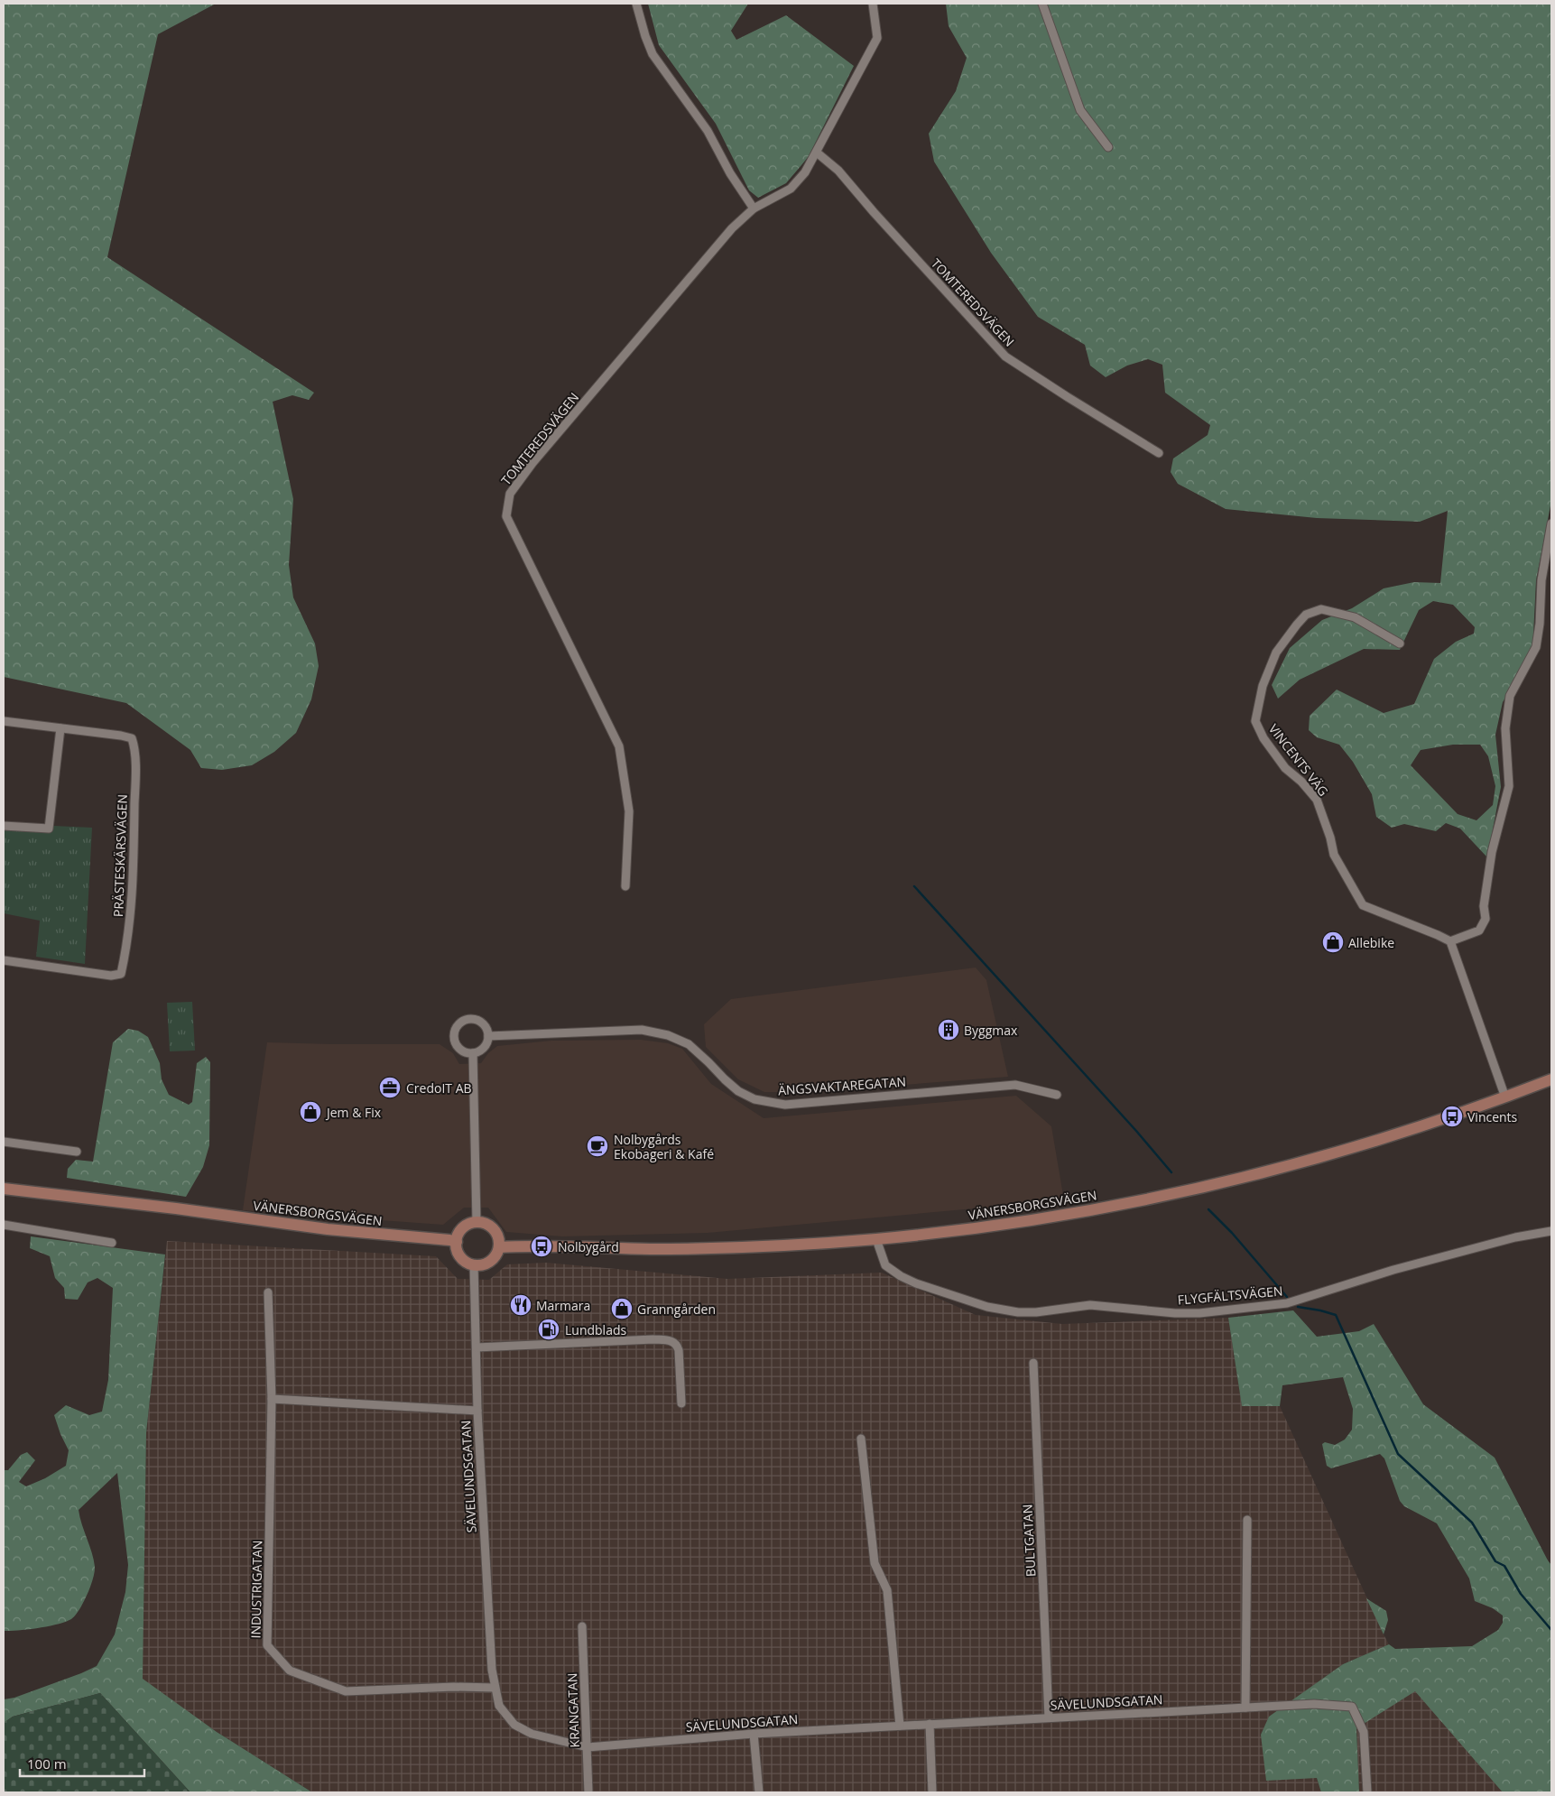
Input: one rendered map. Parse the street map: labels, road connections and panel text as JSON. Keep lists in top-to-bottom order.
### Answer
{
  "streets": {
    "main road": ["VÄNERSBORGSVÄGEN"],
    "street": [
      "TOMTEREDSVÄGEN",
      "VINCENTS VÄG",
      "PRÄSTESKÄRSVÄGEN",
      "ÄNGSVAKTAREGATAN",
      "FLYGFÄLTSVÄGEN",
      "SÄVELUNDSGATAN",
      "BULTGATAN",
      "INDUSTRIGATAN",
      "KRANGATAN"
    ]
  },
  "crossings": [
    ["VÄNERSBORGSVÄGEN", "FLYGFÄLTSVÄGEN"],
    ["VÄNERSBORGSVÄGEN", "SÄVELUNDSGATAN"],
    ["SÄVELUNDSGATAN", "BULTGATAN"],
    ["SÄVELUNDSGATAN", "INDUSTRIGATAN"],
    ["SÄVELUNDSGATAN", "KRANGATAN"]
  ],
  "places": {
    "shop": ["Allebike", "Jem & Fix", "Granngården"],
    "building": ["Byggmax"],
    "office": ["CredoIT AB"],
    "bus stop": ["Vincents", "Nolbygård"],
    "cafe": ["Nolbygårds Ekobageri & Kafé"],
    "restaurant": ["Marmara"],
    "fuel station": ["Lundblads"]
  },
  "scale_bar": "100 m"
}
